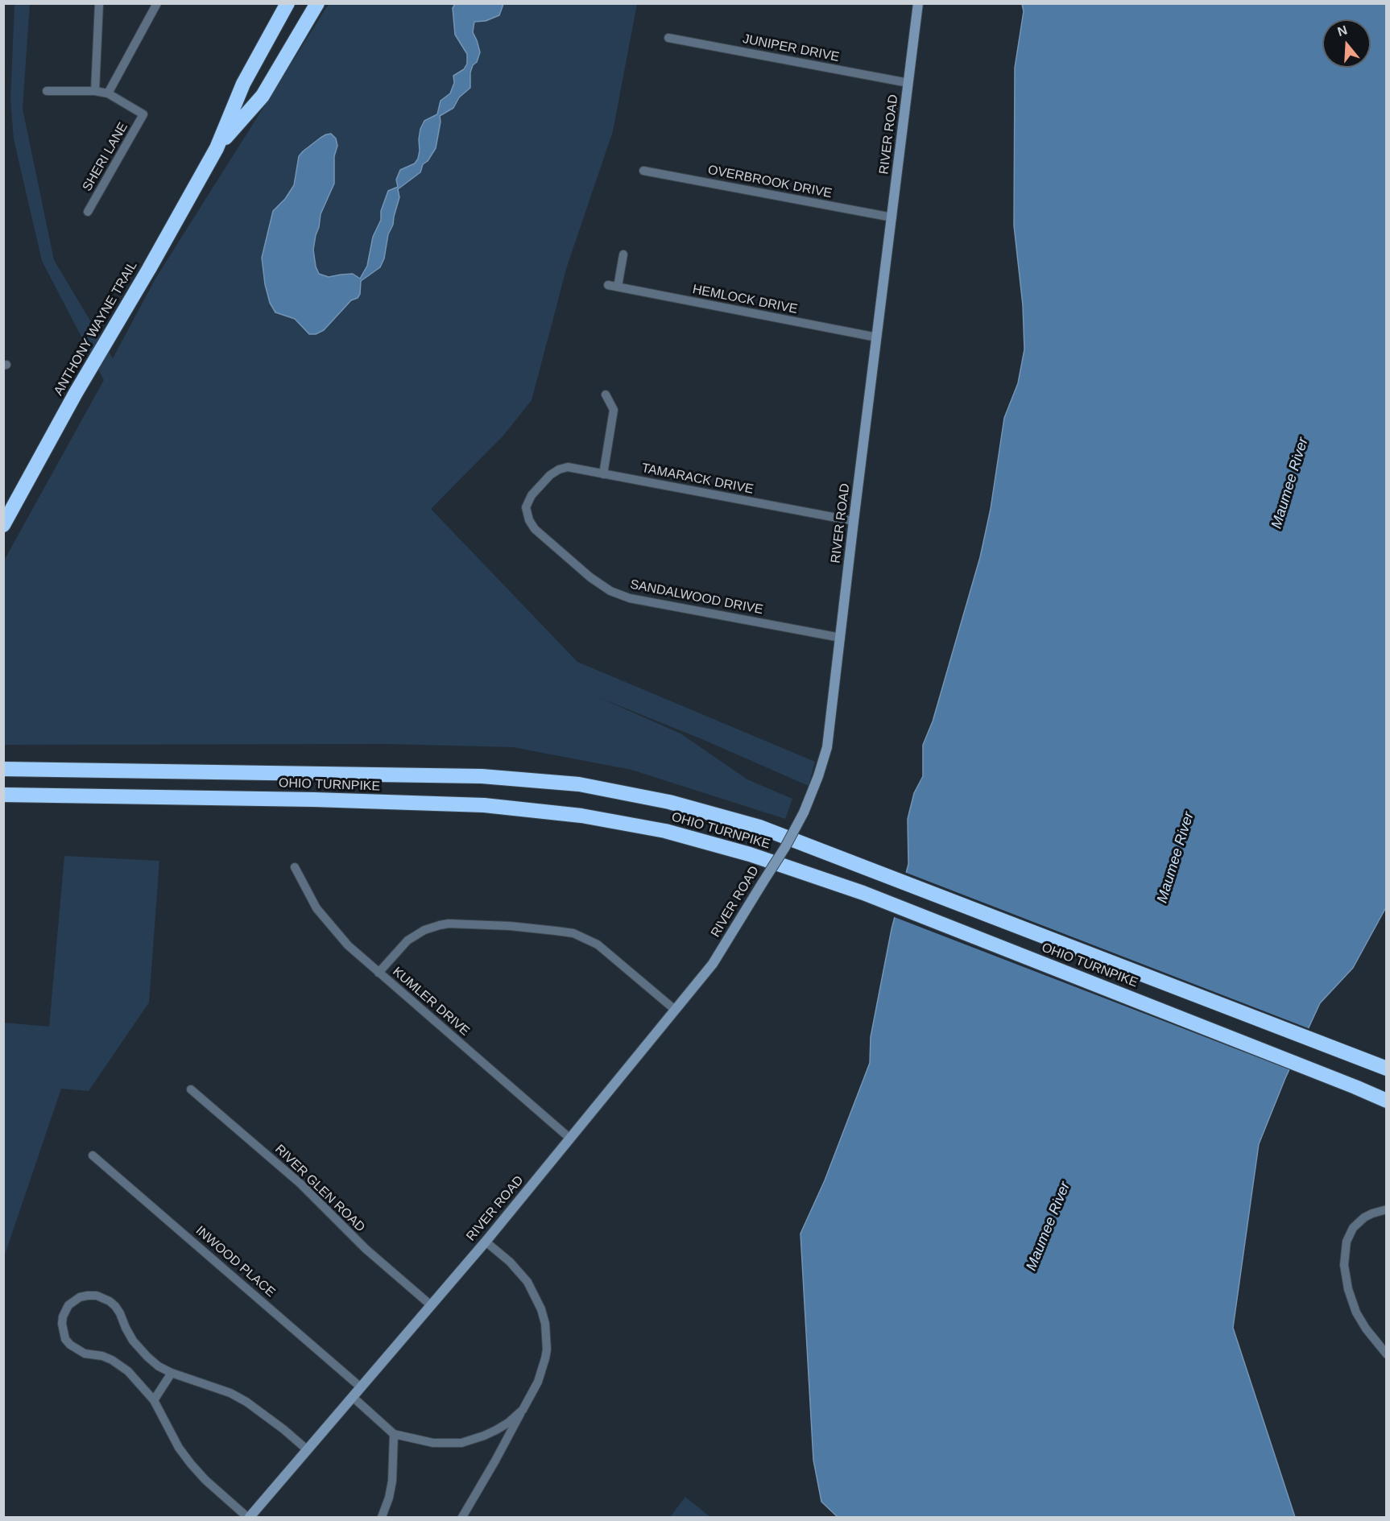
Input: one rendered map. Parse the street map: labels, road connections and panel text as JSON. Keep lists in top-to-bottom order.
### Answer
{
  "streets": {
    "highway": ["ANTHONY WAYNE TRAIL", "OHIO TURNPIKE"],
    "street": [
      "JUNIPER DRIVE",
      "RIVER ROAD",
      "SHERI LANE",
      "OVERBROOK DRIVE",
      "HEMLOCK DRIVE",
      "TAMARACK DRIVE",
      "SANDALWOOD DRIVE",
      "KUMLER DRIVE",
      "RIVER GLEN ROAD",
      "INWOOD PLACE"
    ]
  },
  "crossings": [
    ["JUNIPER DRIVE", "RIVER ROAD"],
    ["RIVER ROAD", "OVERBROOK DRIVE"],
    ["RIVER ROAD", "HEMLOCK DRIVE"],
    ["RIVER ROAD", "TAMARACK DRIVE"],
    ["RIVER ROAD", "SANDALWOOD DRIVE"],
    ["RIVER ROAD", "KUMLER DRIVE"],
    ["RIVER ROAD", "RIVER GLEN ROAD"],
    ["RIVER ROAD", "INWOOD PLACE"],
    ["TAMARACK DRIVE", "SANDALWOOD DRIVE"]
  ],
  "water": ["Maumee River"],
  "north": "top"
}
